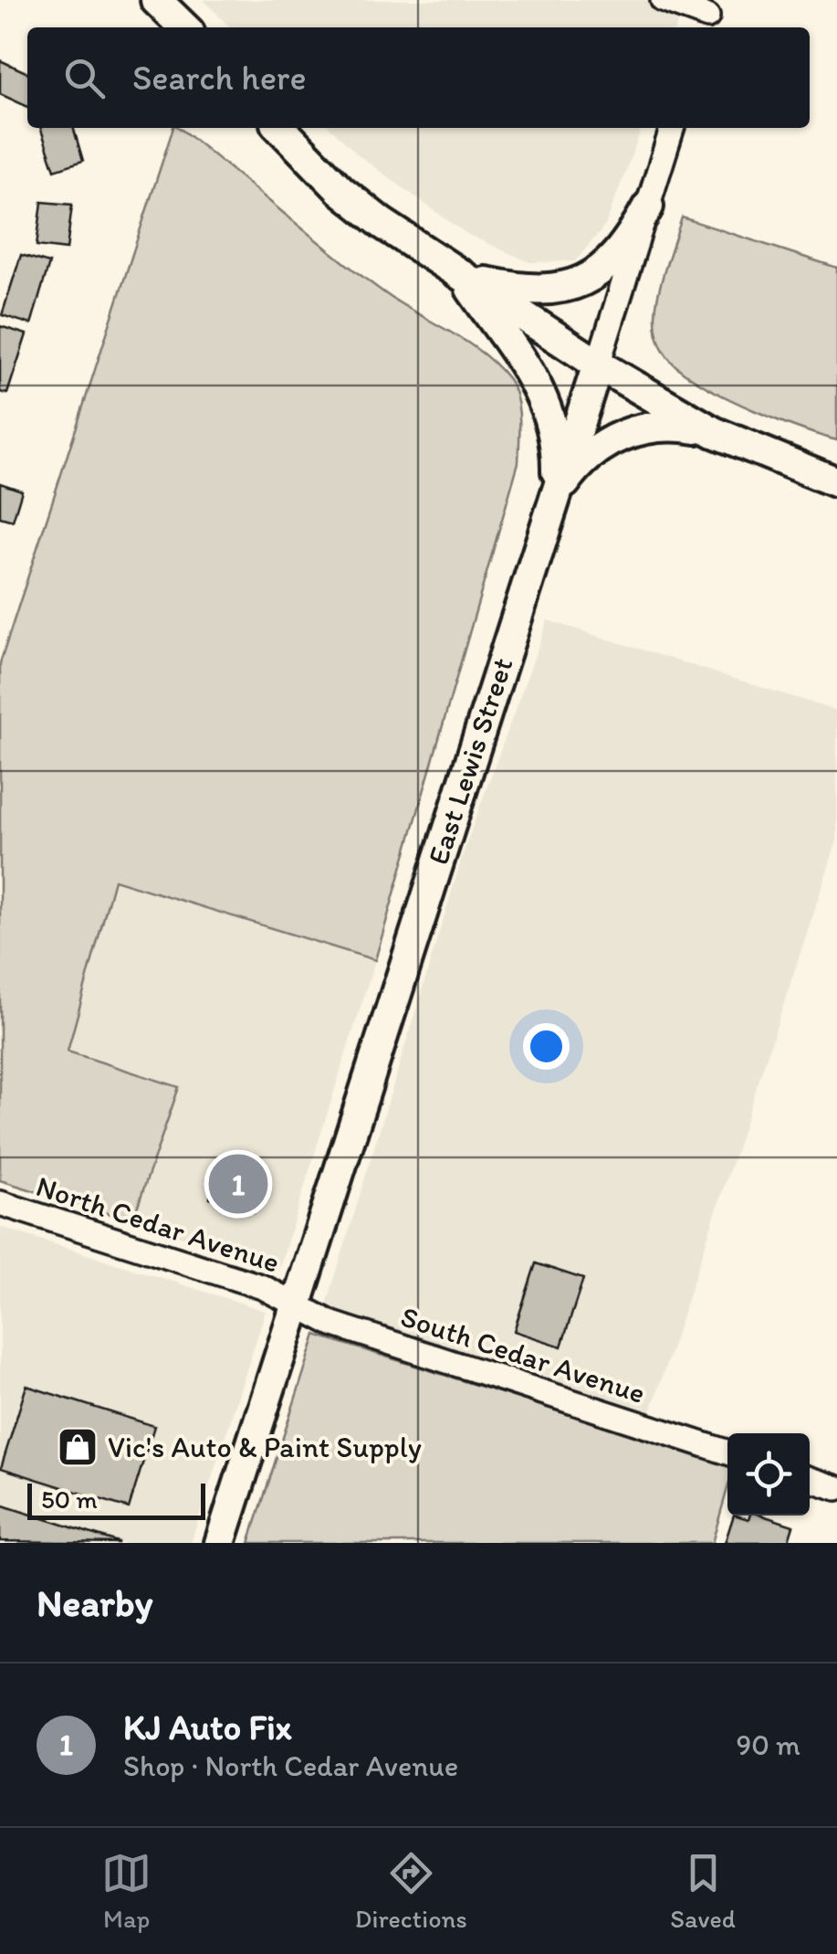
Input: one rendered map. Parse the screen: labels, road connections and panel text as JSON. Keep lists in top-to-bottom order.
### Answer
{
  "streets": {
    "main road": ["East Lewis Street"],
    "street": ["North Cedar Avenue", "South Cedar Avenue"]
  },
  "crossings": [
    ["East Lewis Street", "North Cedar Avenue"],
    ["East Lewis Street", "South Cedar Avenue"],
    ["North Cedar Avenue", "South Cedar Avenue"]
  ],
  "places": {
    "shop": ["Vic's Auto & Paint Supply"]
  },
  "scale_bar": "50 m",
  "page": {
    "search": "Search here",
    "pins": "1",
    "scale": "50 m",
    "heading": "Nearby",
    "list": [
      {
        "mark": "1",
        "name": "KJ Auto Fix",
        "note": "Shop · North Cedar Avenue",
        "value": "90 m"
      }
    ],
    "nav": ["Map", "Directions", "Saved"]
  }
}
